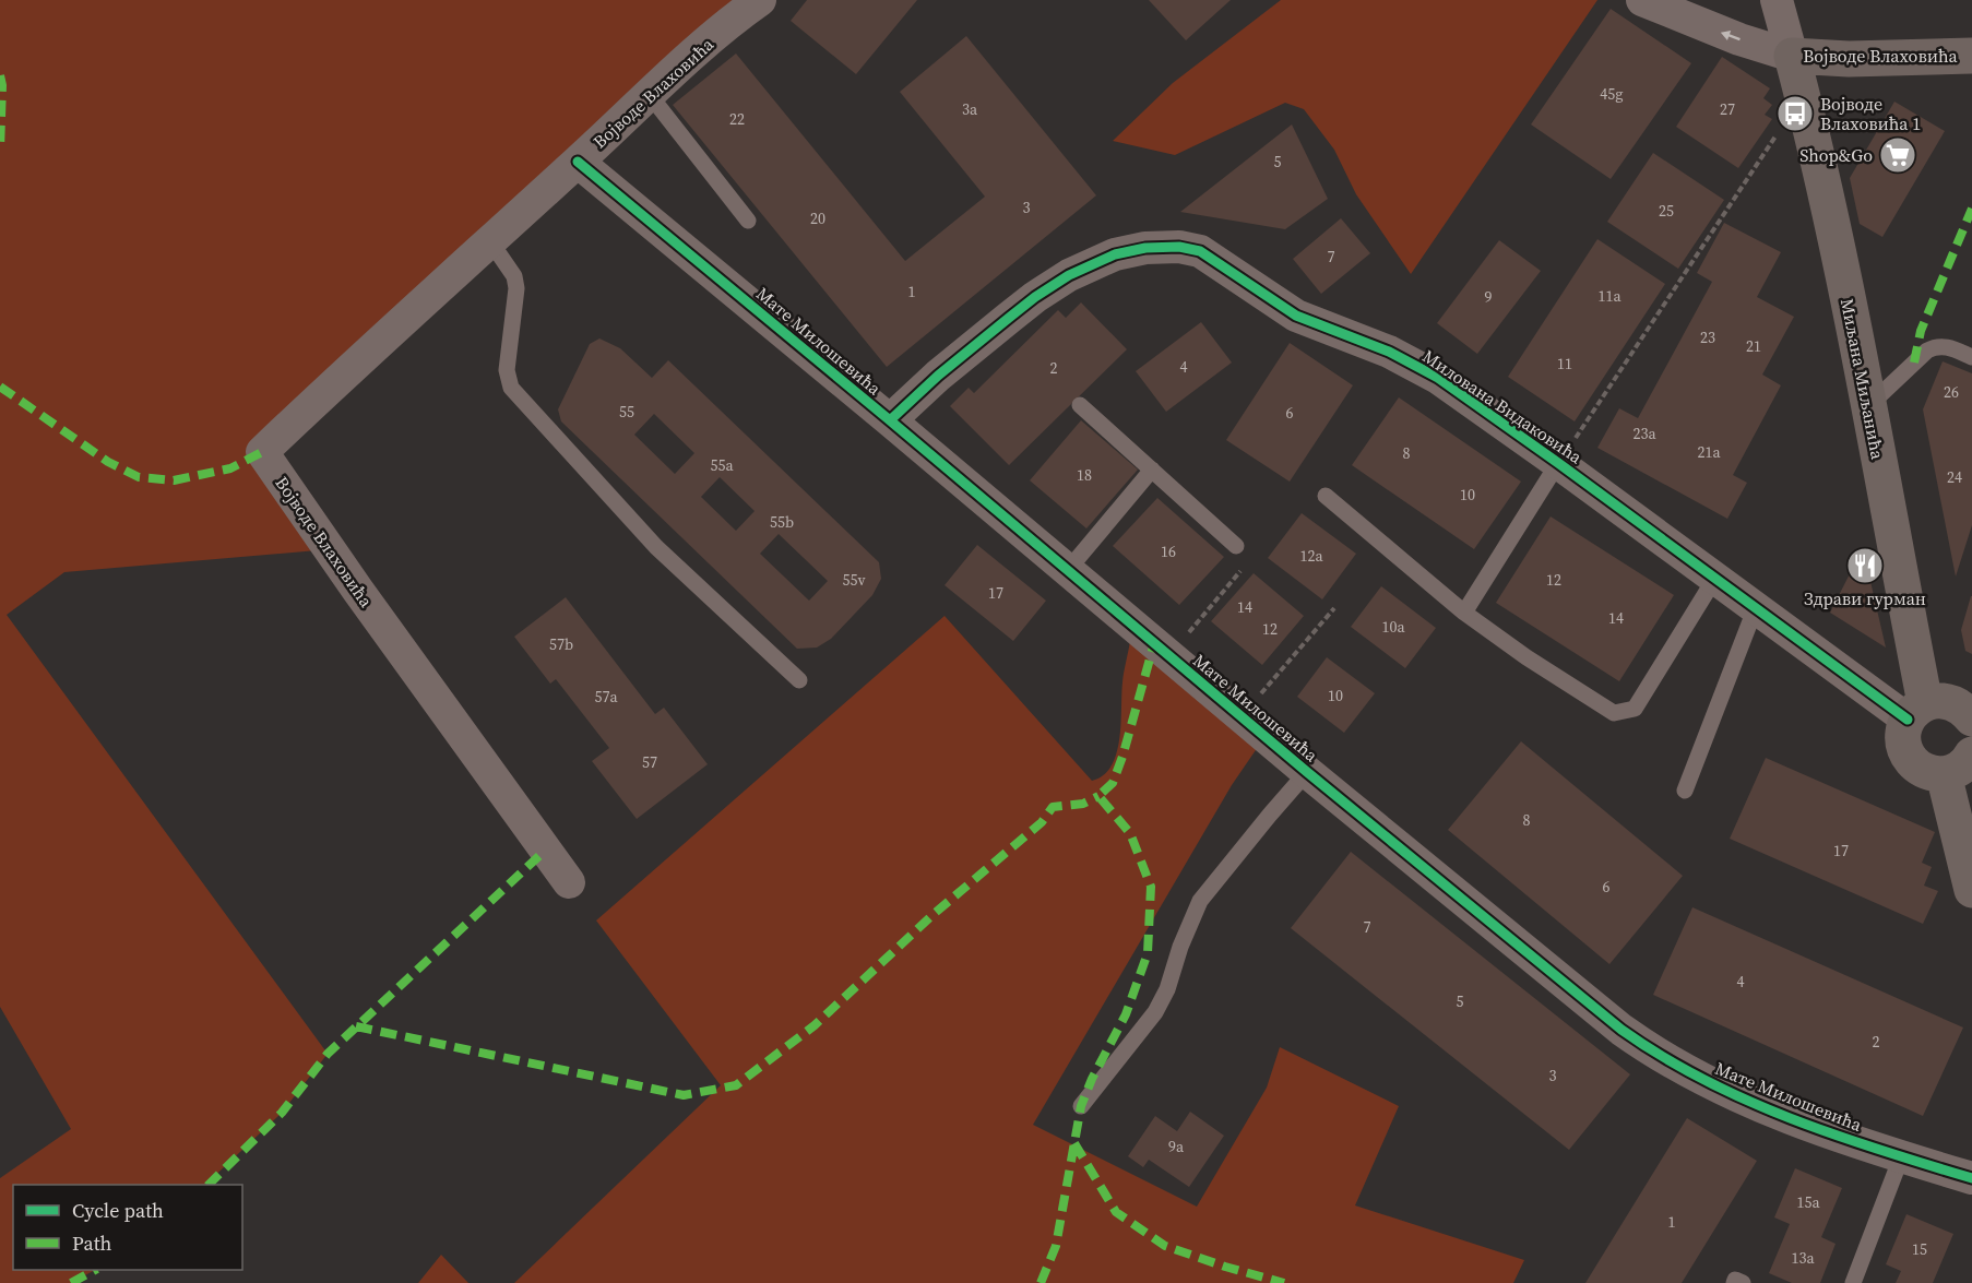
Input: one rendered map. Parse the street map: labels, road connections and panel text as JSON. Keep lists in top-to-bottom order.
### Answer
{
  "streets": {
    "street": [
      "Војводе Влаховића",
      "Мате Милошевића",
      "Миљана Миљанића",
      "Милована Видаковића"
    ]
  },
  "crossings": [
    ["Војводе Влаховића", "Мате Милошевића"],
    ["Војводе Влаховића", "Миљана Миљанића"],
    ["Мате Милошевића", "Милована Видаковића"],
    ["Миљана Миљанића", "Милована Видаковића"]
  ],
  "places": {
    "bus stop": ["Војводе Влаховића 1"],
    "supermarket": ["Shop&Go"],
    "restaurant": ["Здрави гурман"]
  },
  "house_numbers": [
    "45g",
    "3a",
    "27",
    "22",
    "5",
    "3",
    "25",
    "20",
    "7",
    "1",
    "11a",
    "9",
    "23",
    "21",
    "11",
    "4",
    "2",
    "26",
    "55",
    "6",
    "23a",
    "21a",
    "8",
    "55a",
    "18",
    "24",
    "10",
    "55b",
    "16",
    "12a",
    "55v",
    "12",
    "17",
    "14",
    "14",
    "10a",
    "12",
    "57b",
    "10",
    "57a",
    "57",
    "8",
    "17",
    "6",
    "7",
    "4",
    "5",
    "2",
    "3",
    "9a",
    "15a",
    "1",
    "15",
    "13a"
  ],
  "legend": ["Cycle path", "Path"]
}
